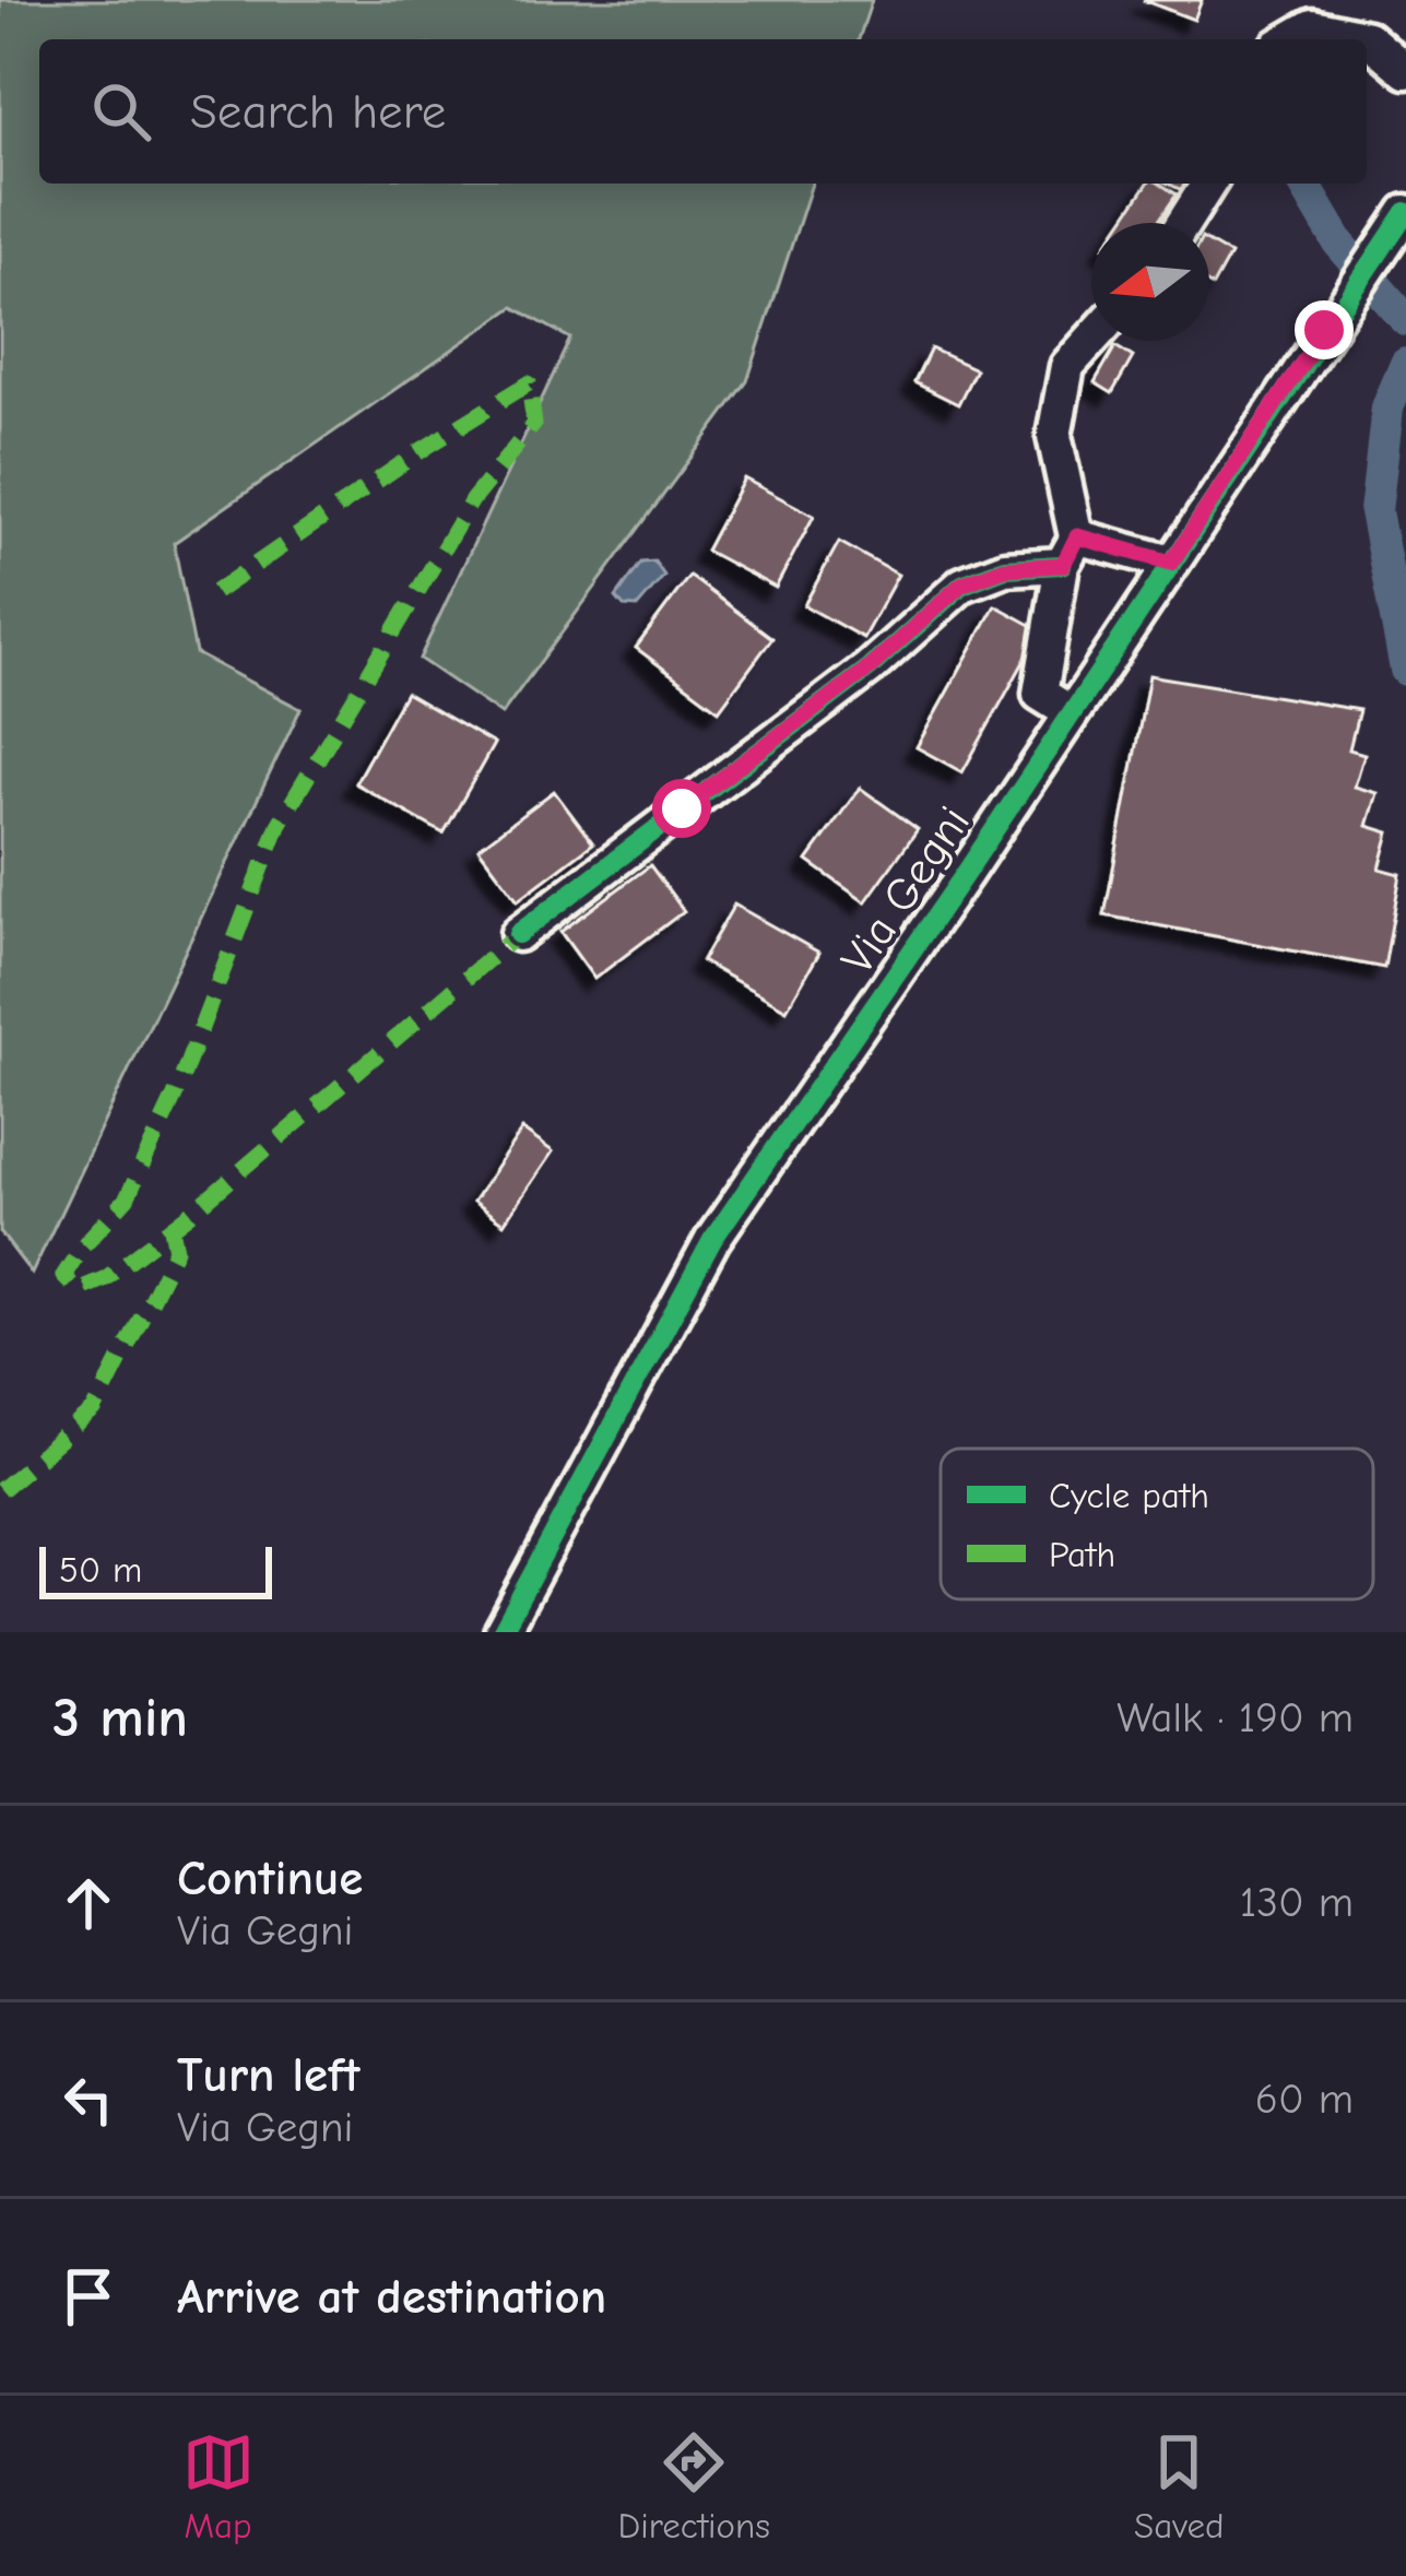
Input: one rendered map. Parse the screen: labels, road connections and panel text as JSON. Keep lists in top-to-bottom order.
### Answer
{
  "streets": {
    "street": ["Via Gegni"]
  },
  "legend": ["Cycle path", "Path"],
  "scale_bar": "50 m",
  "north": "left",
  "page": {
    "search": "Search here",
    "scale": "50 m",
    "heading": ["3 min", "Walk · 190 m"],
    "list": [
      ["Continue", "Via Gegni", "130 m"],
      ["Turn left", "Via Gegni", "60 m"],
      "Arrive at destination"
    ],
    "nav": ["Map", "Directions", "Saved"]
  }
}
